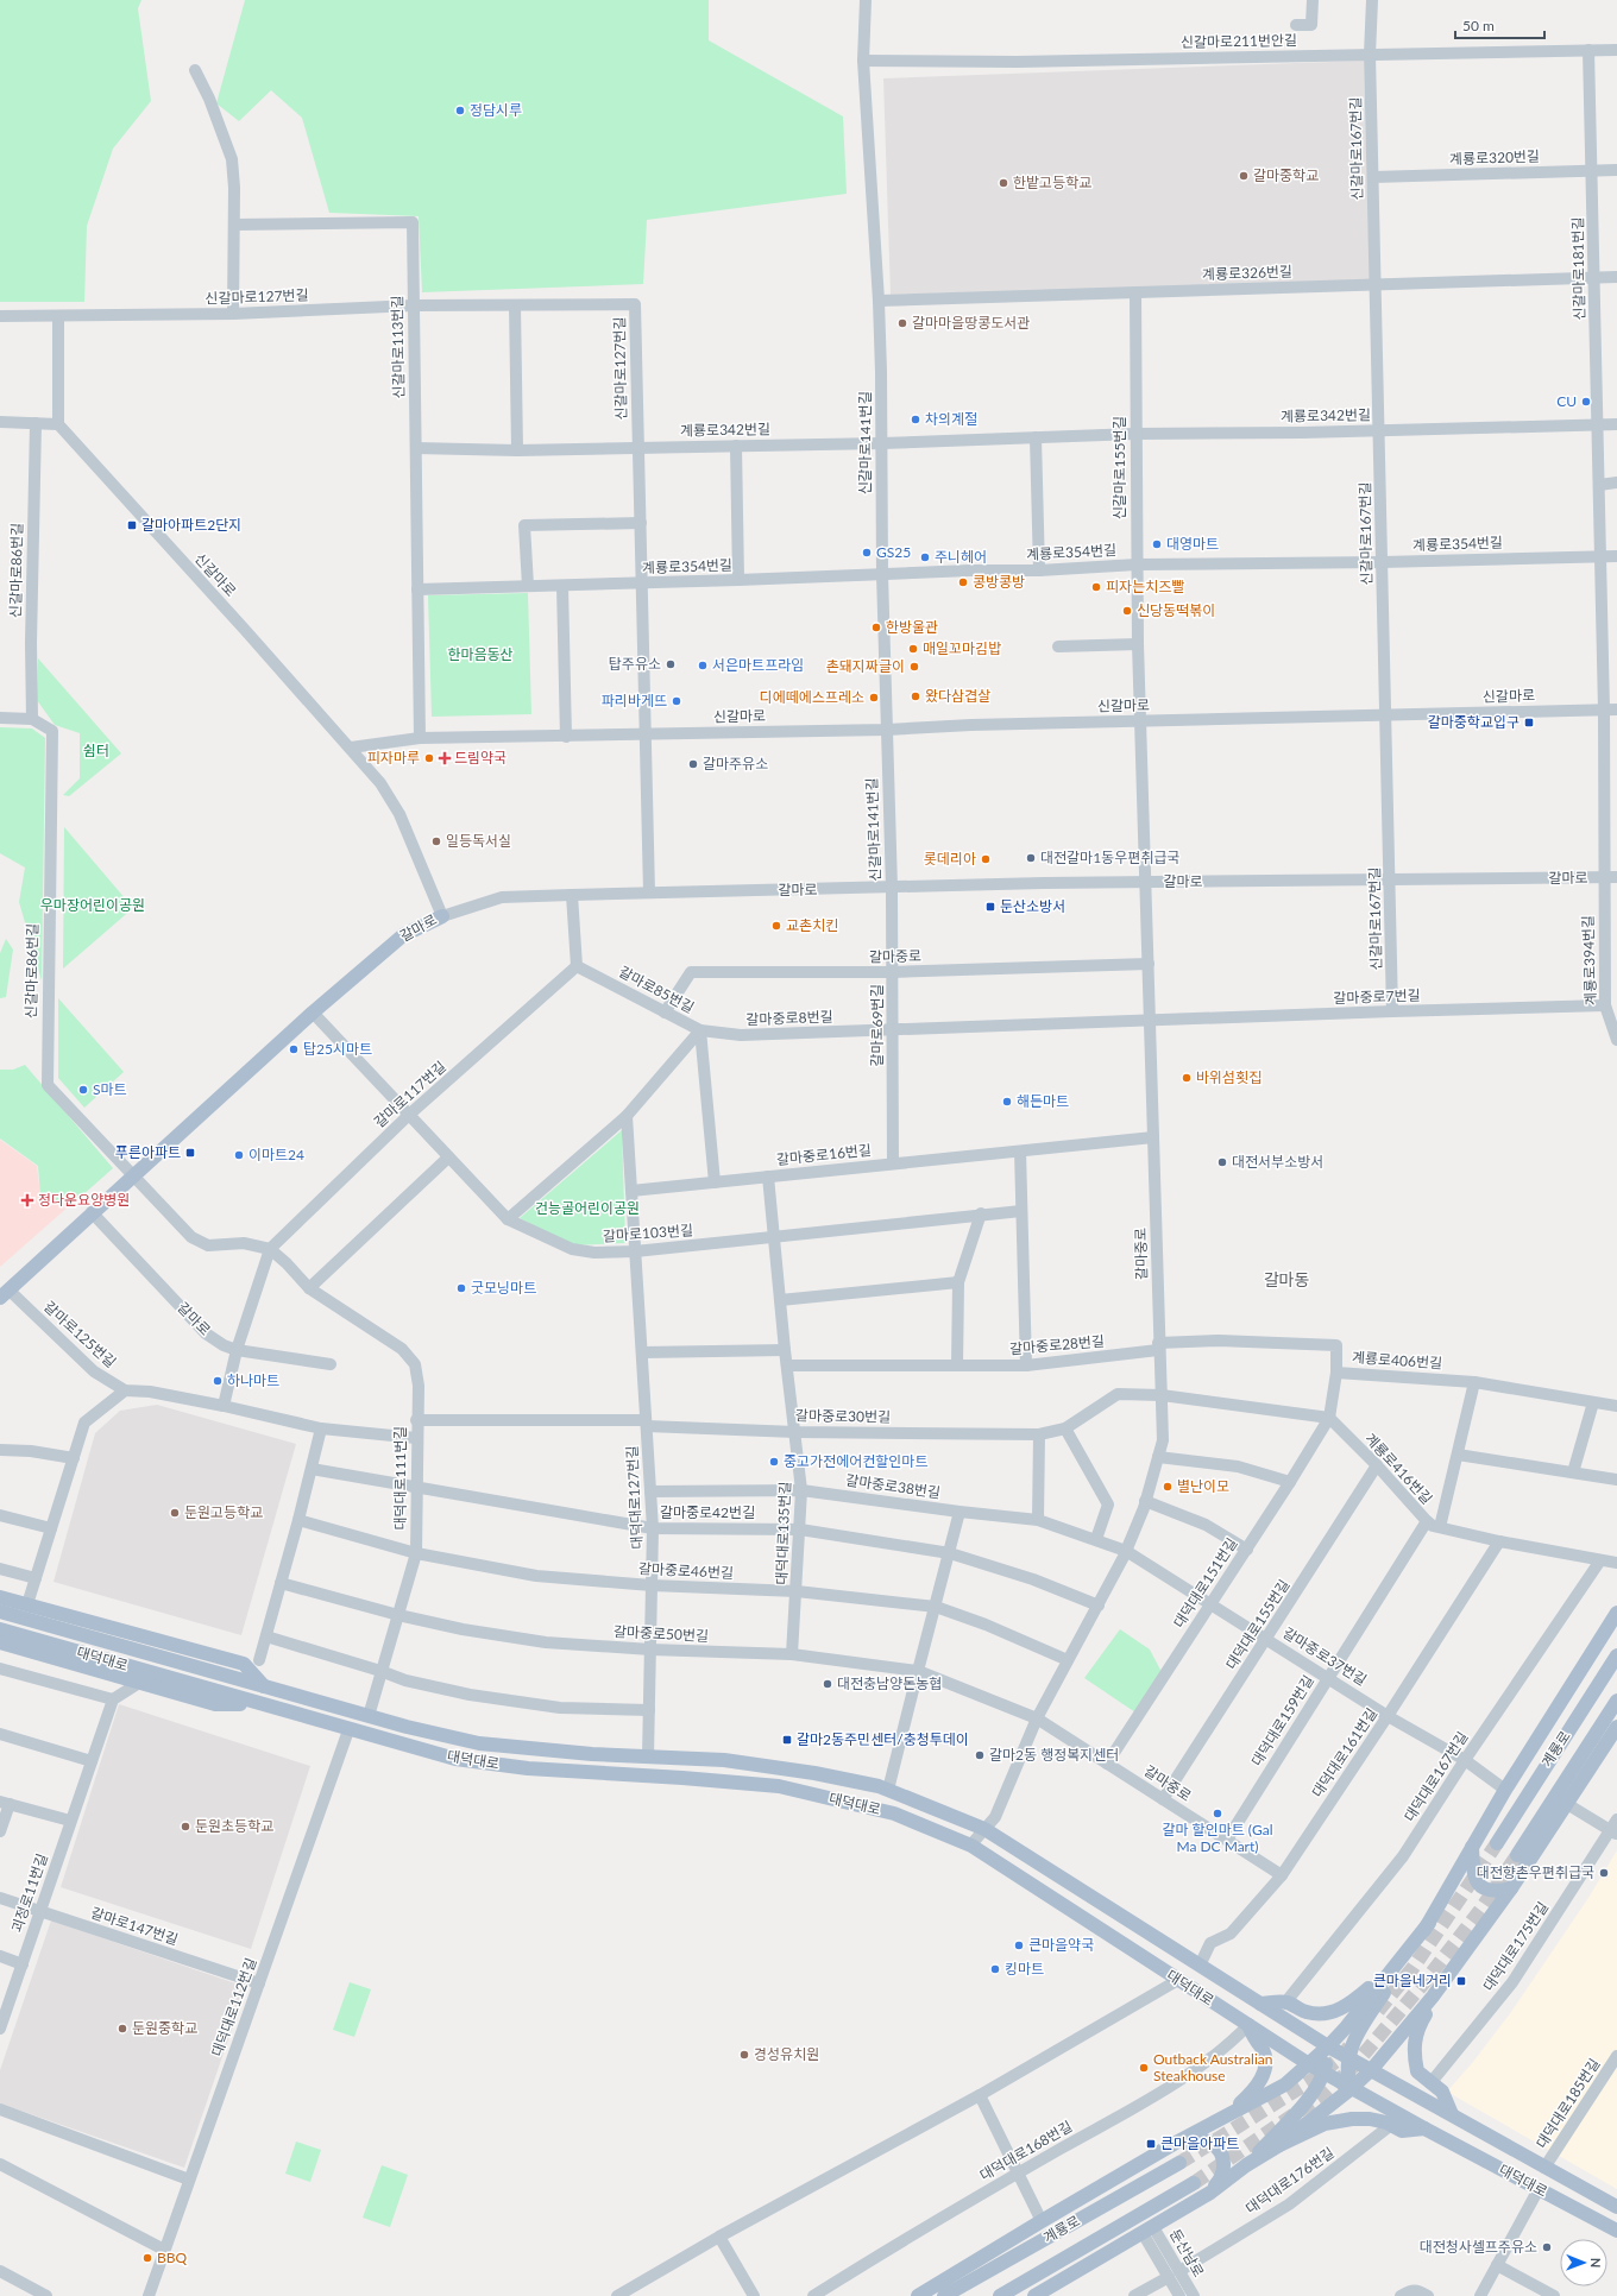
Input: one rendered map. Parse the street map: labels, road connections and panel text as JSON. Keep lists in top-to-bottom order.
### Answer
{
  "streets": {
    "main road": ["갈마로", "대덕대로", "계룡로"],
    "street": [
      "신갈마로211번안길",
      "신갈마로167번길",
      "계룡로320번길",
      "신갈마로181번길",
      "계룡로326번길",
      "신갈마로127번길",
      "신갈마로113번길",
      "계룡로342번길",
      "신갈마로141번길",
      "신갈마로155번길",
      "계룡로354번길",
      "신갈마로86번길",
      "신갈마로",
      "갈마중로",
      "계룡로394번길",
      "갈마로85번길",
      "갈마중로7번길",
      "갈마중로8번길",
      "갈마로69번길",
      "갈마로117번길",
      "갈마중로16번길",
      "갈마로103번길",
      "갈마로125번길",
      "갈마중로28번길",
      "계룡로406번길",
      "갈마중로30번길",
      "계룡로416번길",
      "대덕대로111번길",
      "갈마중로38번길",
      "대덕대로127번길",
      "갈마중로42번길",
      "대덕대로135번길",
      "갈마중로46번길",
      "대덕대로151번길",
      "대덕대로155번길",
      "갈마중로50번길",
      "갈마중로37번길",
      "대덕대로159번길",
      "대덕대로161번길",
      "대덕대로167번길",
      "괴정로11번길",
      "갈마로147번길",
      "대덕대로175번길",
      "대덕대로112번길",
      "대덕대로185번길",
      "대덕대로168번길",
      "대덕대로176번길",
      "둔산남로"
    ]
  },
  "crossings": [
    ["신갈마로211번안길", "신갈마로167번길"],
    ["신갈마로211번안길", "신갈마로181번길"],
    ["신갈마로211번안길", "신갈마로141번길"],
    ["신갈마로167번길", "계룡로320번길"],
    ["신갈마로167번길", "계룡로326번길"],
    ["신갈마로167번길", "계룡로342번길"],
    ["신갈마로167번길", "계룡로354번길"],
    ["신갈마로167번길", "신갈마로"],
    ["신갈마로167번길", "갈마로"],
    ["신갈마로167번길", "갈마중로7번길"],
    ["계룡로320번길", "신갈마로181번길"],
    ["신갈마로181번길", "계룡로326번길"],
    ["신갈마로181번길", "계룡로342번길"],
    ["신갈마로181번길", "계룡로354번길"],
    ["신갈마로181번길", "신갈마로"],
    ["계룡로326번길", "신갈마로141번길"],
    ["계룡로326번길", "신갈마로155번길"],
    ["신갈마로127번길", "신갈마로113번길"],
    ["신갈마로127번길", "계룡로342번길"],
    ["신갈마로127번길", "계룡로354번길"],
    ["신갈마로127번길", "신갈마로"],
    ["신갈마로113번길", "계룡로342번길"],
    ["신갈마로113번길", "계룡로354번길"],
    ["신갈마로113번길", "신갈마로"],
    ["계룡로342번길", "신갈마로141번길"],
    ["계룡로342번길", "신갈마로155번길"],
    ["신갈마로141번길", "계룡로354번길"],
    ["신갈마로141번길", "신갈마로"],
    ["신갈마로141번길", "갈마로"],
    ["신갈마로141번길", "갈마로69번길"],
    ["신갈마로155번길", "계룡로354번길"],
    ["신갈마로155번길", "신갈마로"],
    ["신갈마로155번길", "갈마중로"],
    ["신갈마로86번길", "갈마로"],
    ["신갈마로", "갈마로"],
    ["신갈마로", "갈마중로"],
    ["갈마로", "갈마중로"],
    ["갈마로", "계룡로394번길"],
    ["갈마로", "갈마로69번길"],
    ["갈마로", "갈마로117번길"],
    ["갈마로", "갈마로103번길"],
    ["갈마로", "갈마로125번길"],
    ["갈마중로", "갈마로85번길"],
    ["갈마중로", "갈마중로7번길"],
    ["갈마중로", "갈마중로8번길"],
    ["갈마중로", "갈마로69번길"],
    ["갈마중로", "갈마중로16번길"],
    ["갈마중로", "갈마중로28번길"],
    ["갈마중로", "갈마중로30번길"],
    ["갈마중로", "갈마중로38번길"],
    ["갈마중로", "갈마중로42번길"],
    ["갈마중로", "갈마중로46번길"],
    ["갈마중로", "대덕대로151번길"],
    ["갈마중로", "대덕대로155번길"],
    ["갈마중로", "갈마중로50번길"],
    ["갈마중로", "갈마중로37번길"],
    ["갈마중로", "대덕대로"],
    ["갈마중로", "대덕대로159번길"],
    ["갈마중로", "대덕대로161번길"],
    ["계룡로394번길", "갈마중로7번길"],
    ["갈마로85번길", "갈마중로8번길"],
    ["갈마로85번길", "갈마로117번길"],
    ["갈마로85번길", "갈마중로16번길"],
    ["갈마중로7번길", "갈마중로8번길"],
    ["갈마중로8번길", "갈마로69번길"],
    ["갈마로69번길", "갈마중로16번길"],
    ["갈마로117번길", "갈마로103번길"],
    ["갈마로117번길", "갈마로125번길"],
    ["갈마로117번길", "대덕대로111번길"],
    ["갈마중로16번길", "대덕대로127번길"],
    ["갈마중로16번길", "대덕대로135번길"],
    ["갈마로103번길", "대덕대로127번길"],
    ["갈마로103번길", "대덕대로135번길"],
    ["갈마로125번길", "대덕대로111번길"],
    ["갈마중로28번길", "대덕대로135번길"],
    ["계룡로406번길", "계룡로416번길"],
    ["계룡로406번길", "대덕대로151번길"],
    ["갈마중로30번길", "대덕대로111번길"],
    ["갈마중로30번길", "대덕대로127번길"],
    ["갈마중로30번길", "대덕대로135번길"],
    ["계룡로416번길", "대덕대로151번길"],
    ["계룡로416번길", "대덕대로155번길"],
    ["계룡로416번길", "대덕대로159번길"],
    ["계룡로416번길", "대덕대로161번길"],
    ["계룡로416번길", "대덕대로167번길"],
    ["대덕대로111번길", "갈마중로42번길"],
    ["대덕대로111번길", "갈마중로46번길"],
    ["대덕대로111번길", "갈마중로50번길"],
    ["대덕대로111번길", "대덕대로"],
    ["갈마중로38번길", "대덕대로127번길"],
    ["갈마중로38번길", "대덕대로135번길"],
    ["갈마중로38번길", "갈마중로37번길"],
    ["갈마중로38번길", "대덕대로"],
    ["대덕대로127번길", "갈마중로42번길"],
    ["대덕대로127번길", "갈마중로46번길"],
    ["대덕대로127번길", "갈마중로50번길"],
    ["대덕대로127번길", "대덕대로"],
    ["갈마중로42번길", "대덕대로135번길"],
    ["갈마중로42번길", "대덕대로"],
    ["대덕대로135번길", "갈마중로46번길"],
    ["대덕대로135번길", "갈마중로50번길"],
    ["갈마중로46번길", "대덕대로"],
    ["대덕대로151번길", "갈마중로37번길"],
    ["대덕대로155번길", "갈마중로37번길"],
    ["갈마중로50번길", "대덕대로"],
    ["갈마중로37번길", "대덕대로159번길"],
    ["갈마중로37번길", "대덕대로161번길"],
    ["갈마중로37번길", "대덕대로167번길"],
    ["대덕대로", "대덕대로161번길"],
    ["대덕대로", "대덕대로112번길"],
    ["대덕대로", "대덕대로185번길"],
    ["대덕대로", "대덕대로168번길"],
    ["괴정로11번길", "갈마로147번길"],
    ["갈마로147번길", "대덕대로112번길"],
    ["대덕대로176번길", "둔산남로"]
  ],
  "districts": ["갈마동"],
  "parks": [
    "한마음동산",
    "쉼터",
    "우마장어린이공원",
    "건능골어린이공원"
  ],
  "places": {
    "other": [
      "정담시루",
      "갈마중학교",
      "한밭고등학교",
      "갈마마을땅콩도서관",
      "CU",
      "차의계절",
      "대영마트",
      "GS25",
      "주니헤어",
      "콩방콩방",
      "피자는치즈빨",
      "신당동떡볶이",
      "한방울관",
      "매일꼬마김밥",
      "탑주유소",
      "서은마트프라임",
      "촌돼지짜글이",
      "왔다삼겹살",
      "디에떼에스프레소",
      "파리바게뜨",
      "피자마루",
      "갈마주유소",
      "일등독서실",
      "대전갈마1동우편취급국",
      "롯데리아",
      "교촌치킨",
      "탑25시마트",
      "바위섬횟집",
      "S마트",
      "해든마트",
      "이마트24",
      "대전서부소방서",
      "굿모닝마트",
      "하나마트",
      "중고가전에어컨할인마트",
      "별난이모",
      "둔원고등학교",
      "대전충남양돈농협",
      "갈마2동 행정복지센터",
      "갈마 할인마트 (Gal Ma DC Mart)",
      "둔원초등학교",
      "대전향촌우편취급국",
      "큰마을약국",
      "킹마트",
      "둔원중학교",
      "경성유치원",
      "Outback Australian Steakhouse",
      "대전청사셀프주유소",
      "BBQ"
    ],
    "transit": [
      "갈마아파트2단지",
      "갈마중학교입구",
      "둔산소방서",
      "푸른아파트",
      "갈마2동주민센터/충청투데이",
      "큰마을네거리",
      "큰마을아파트"
    ],
    "health": ["드림약국", "정다운요양병원"]
  },
  "scale_bar": "50 m",
  "north": "right"
}
